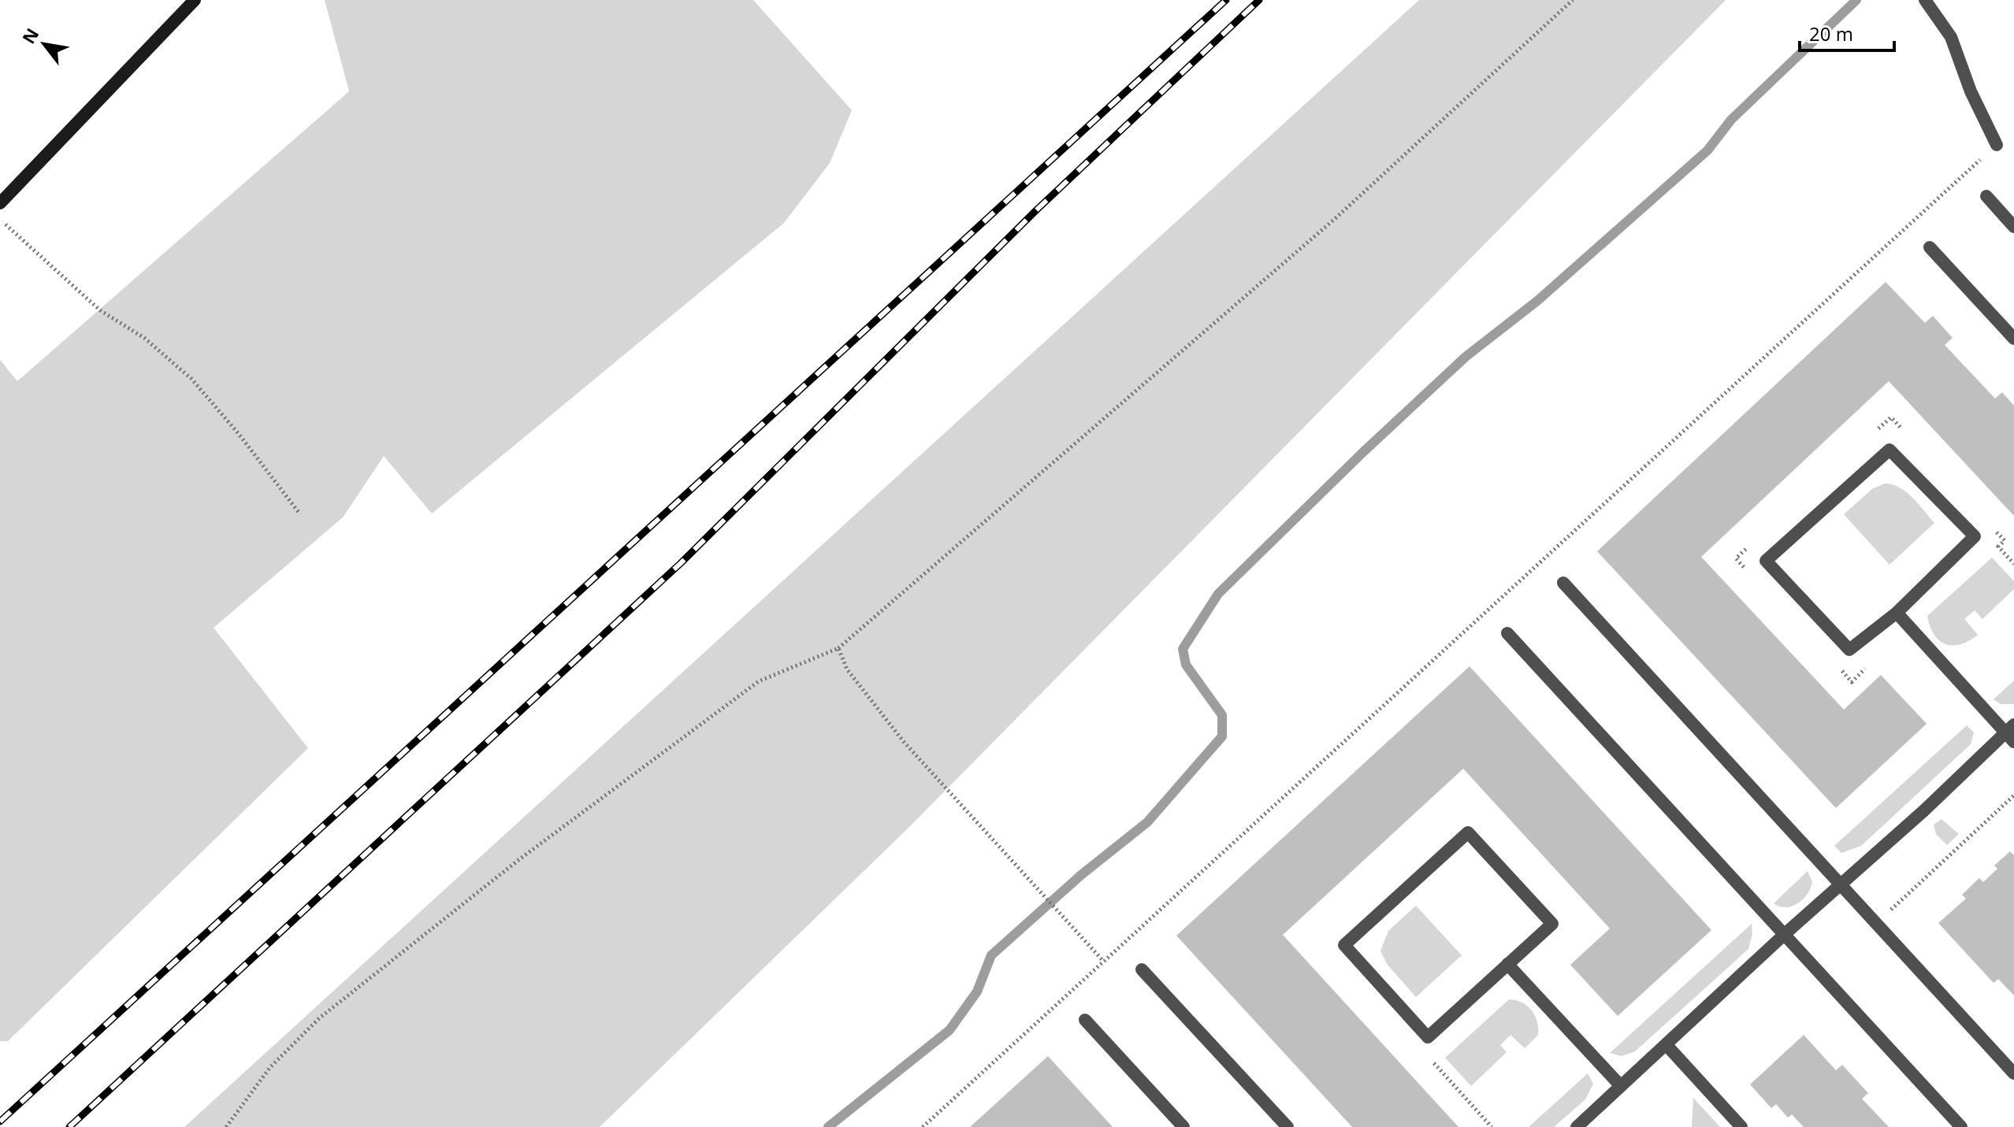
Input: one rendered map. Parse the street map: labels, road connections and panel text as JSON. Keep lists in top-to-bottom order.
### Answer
{
  "scale_bar": "20 m",
  "north": "top left"
}
